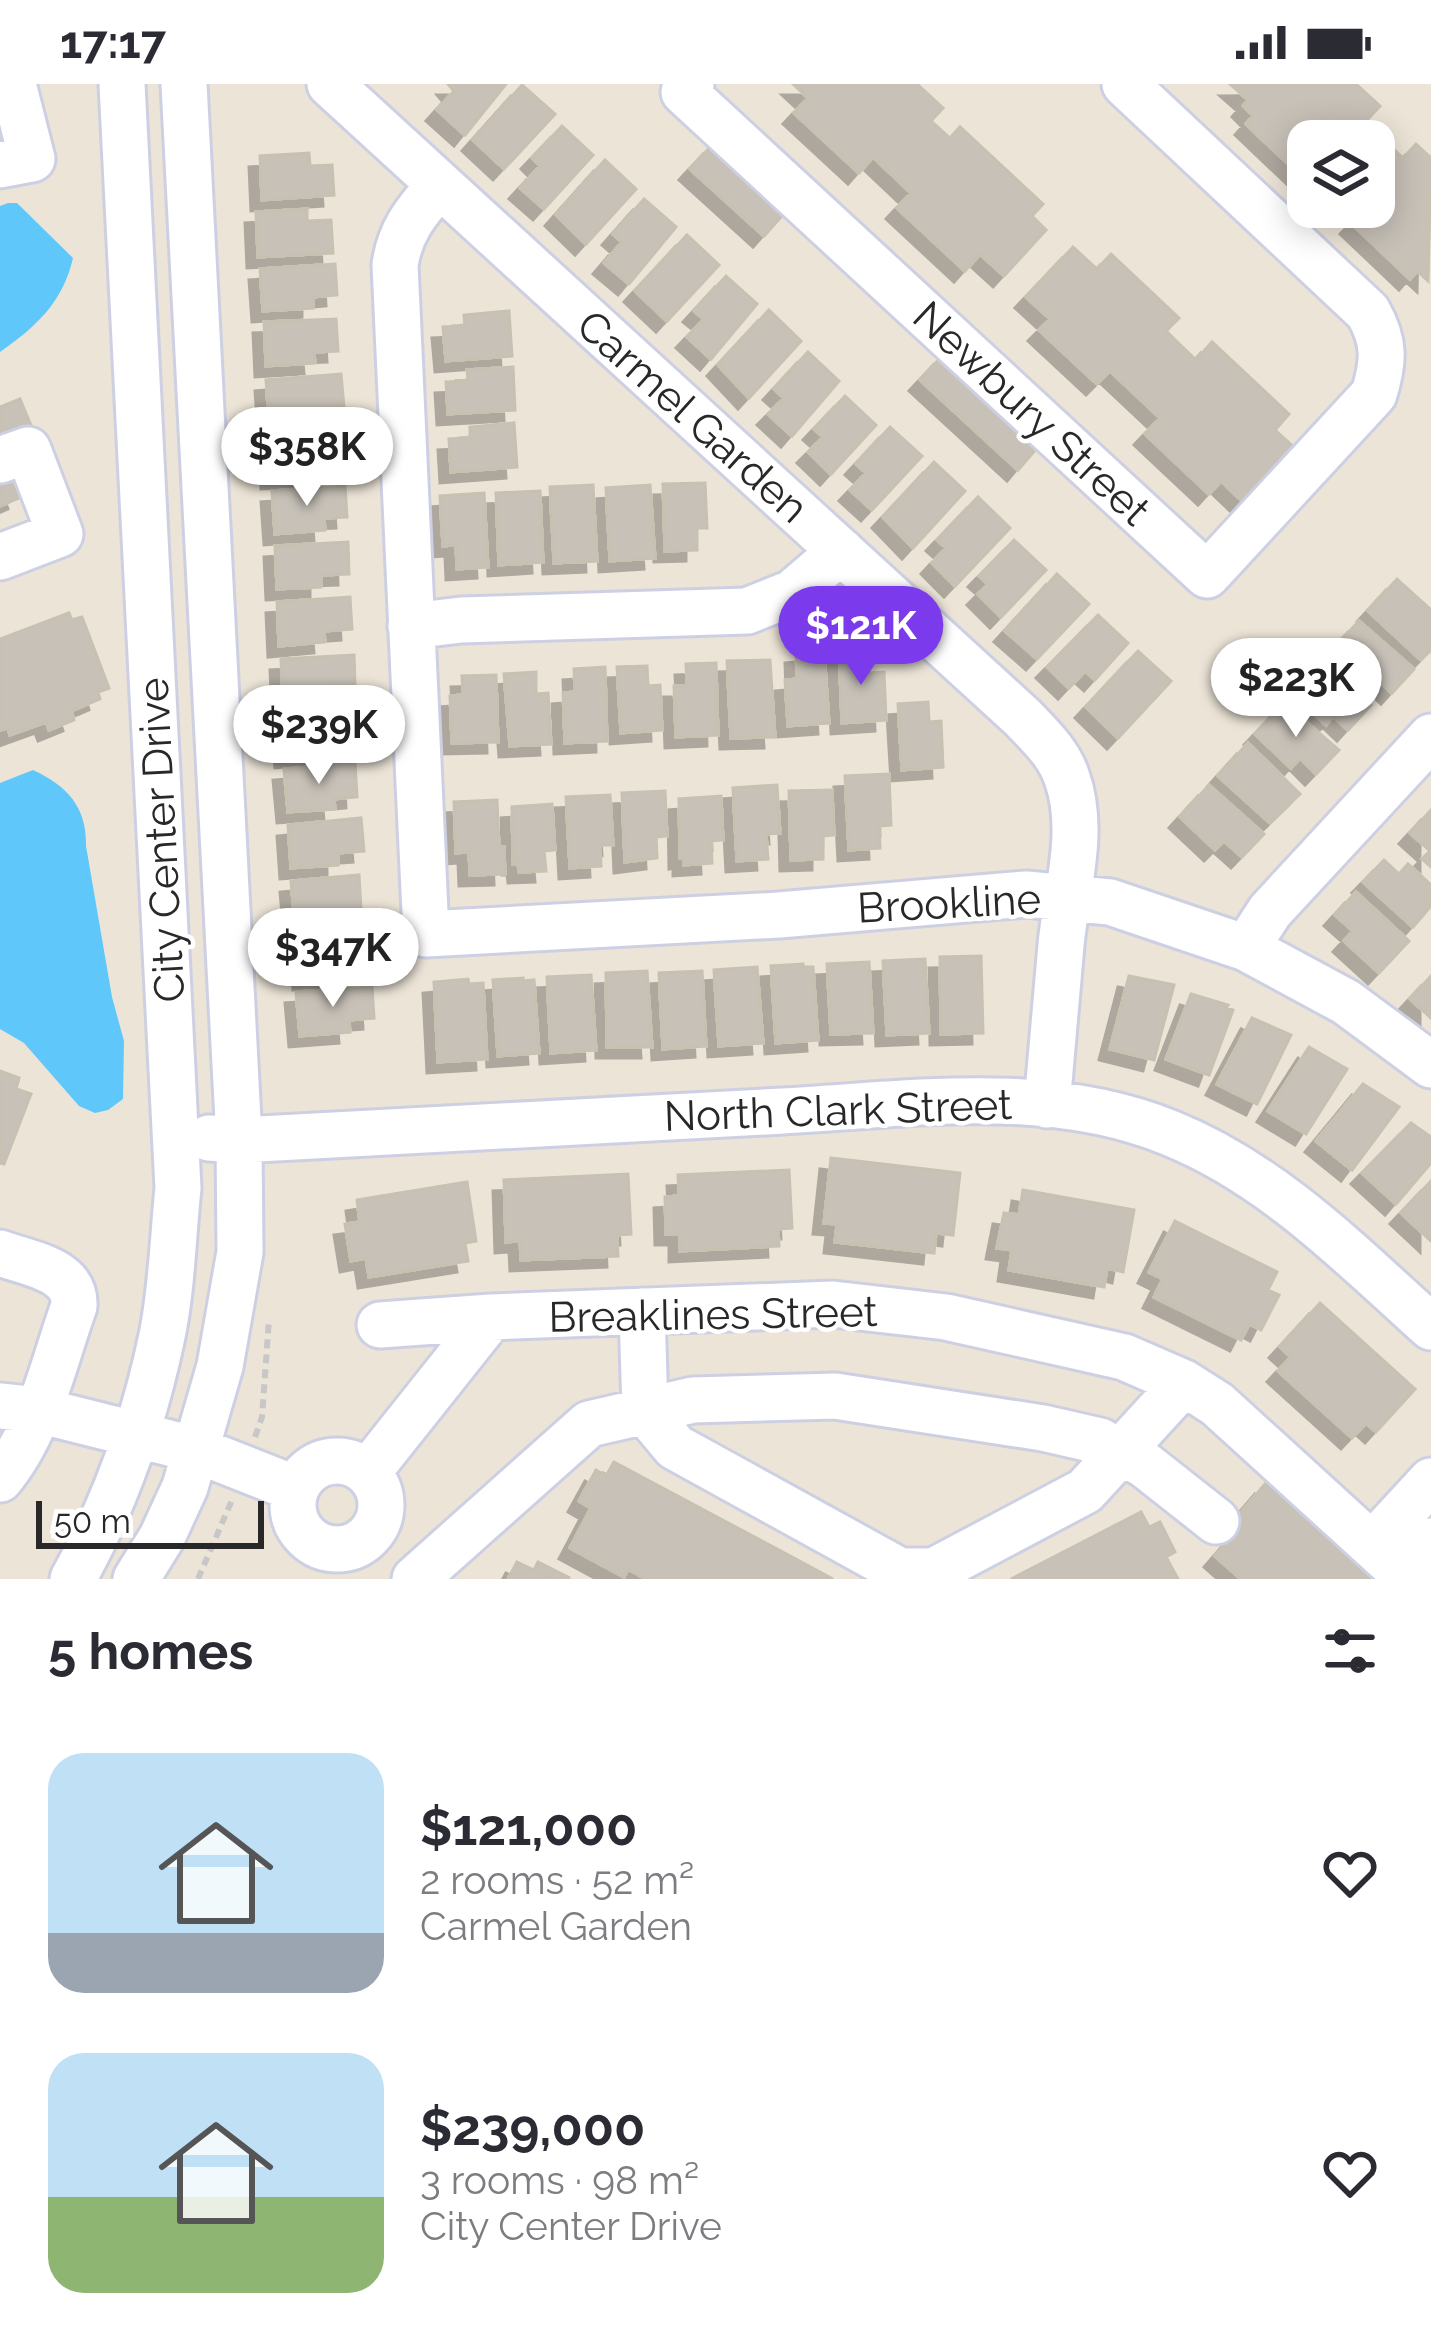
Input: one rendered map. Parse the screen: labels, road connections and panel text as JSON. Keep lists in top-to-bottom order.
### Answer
{
  "streets": {
    "street": [
      "Newbury Street",
      "Carmel Garden",
      "City Center Drive",
      "Brookline",
      "North Clark Street",
      "Breaklines Street"
    ]
  },
  "crossings": [
    ["Carmel Garden", "Brookline"],
    ["Carmel Garden", "North Clark Street"],
    ["City Center Drive", "North Clark Street"]
  ],
  "scale_bar": "50 m",
  "page": {
    "status": "17:17",
    "price": [
      "$358K",
      "$121K",
      "$223K",
      "$239K",
      "$347K"
    ],
    "scale": "50 m",
    "heading": "5 homes",
    "list": [
      {
        "name": "$121,000",
        "note": "2 rooms · 52 m² · Carmel Garden"
      },
      {
        "name": "$239,000",
        "note": "3 rooms · 98 m² · City Center Drive"
      }
    ]
  }
}
